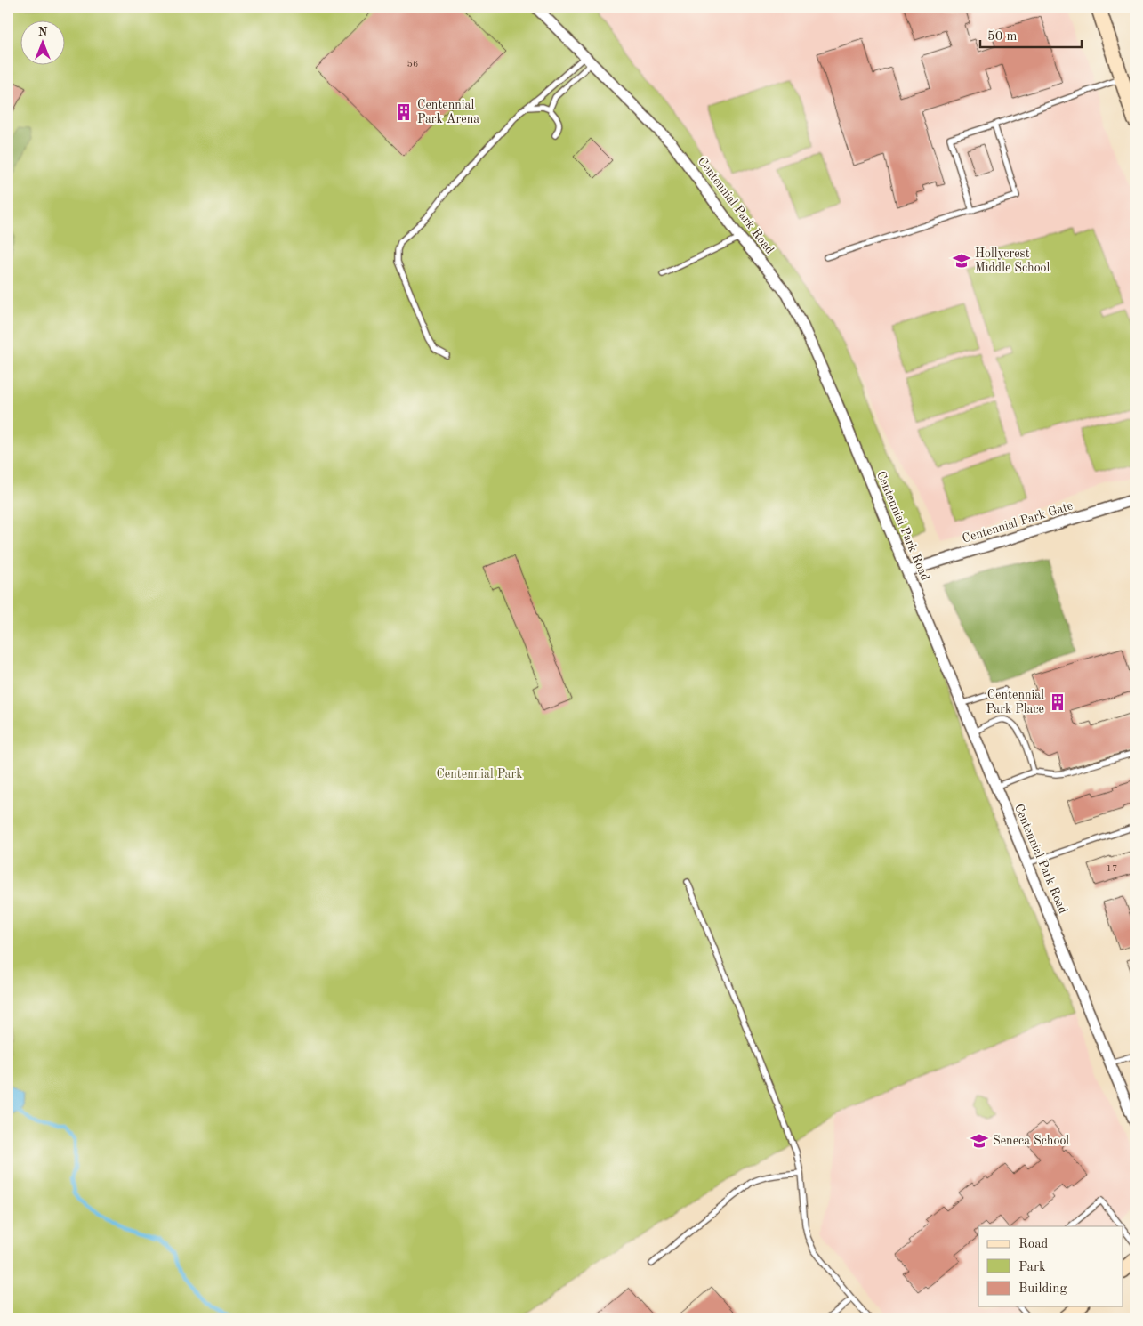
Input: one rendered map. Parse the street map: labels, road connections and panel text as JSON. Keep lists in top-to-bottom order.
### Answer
{
  "streets": {
    "street": ["Centennial Park Road", "Centennial Park Gate"]
  },
  "crossings": [
    ["Centennial Park Road", "Centennial Park Gate"]
  ],
  "parks": ["Centennial Park"],
  "places": {
    "building": ["Centennial Park Arena", "Centennial Park Place"],
    "school or university": ["Hollycrest Middle School", "Seneca School"]
  },
  "house_numbers": ["56", "17"],
  "legend": ["Road", "Park", "Building"],
  "scale_bar": "50 m",
  "north": "top"
}
